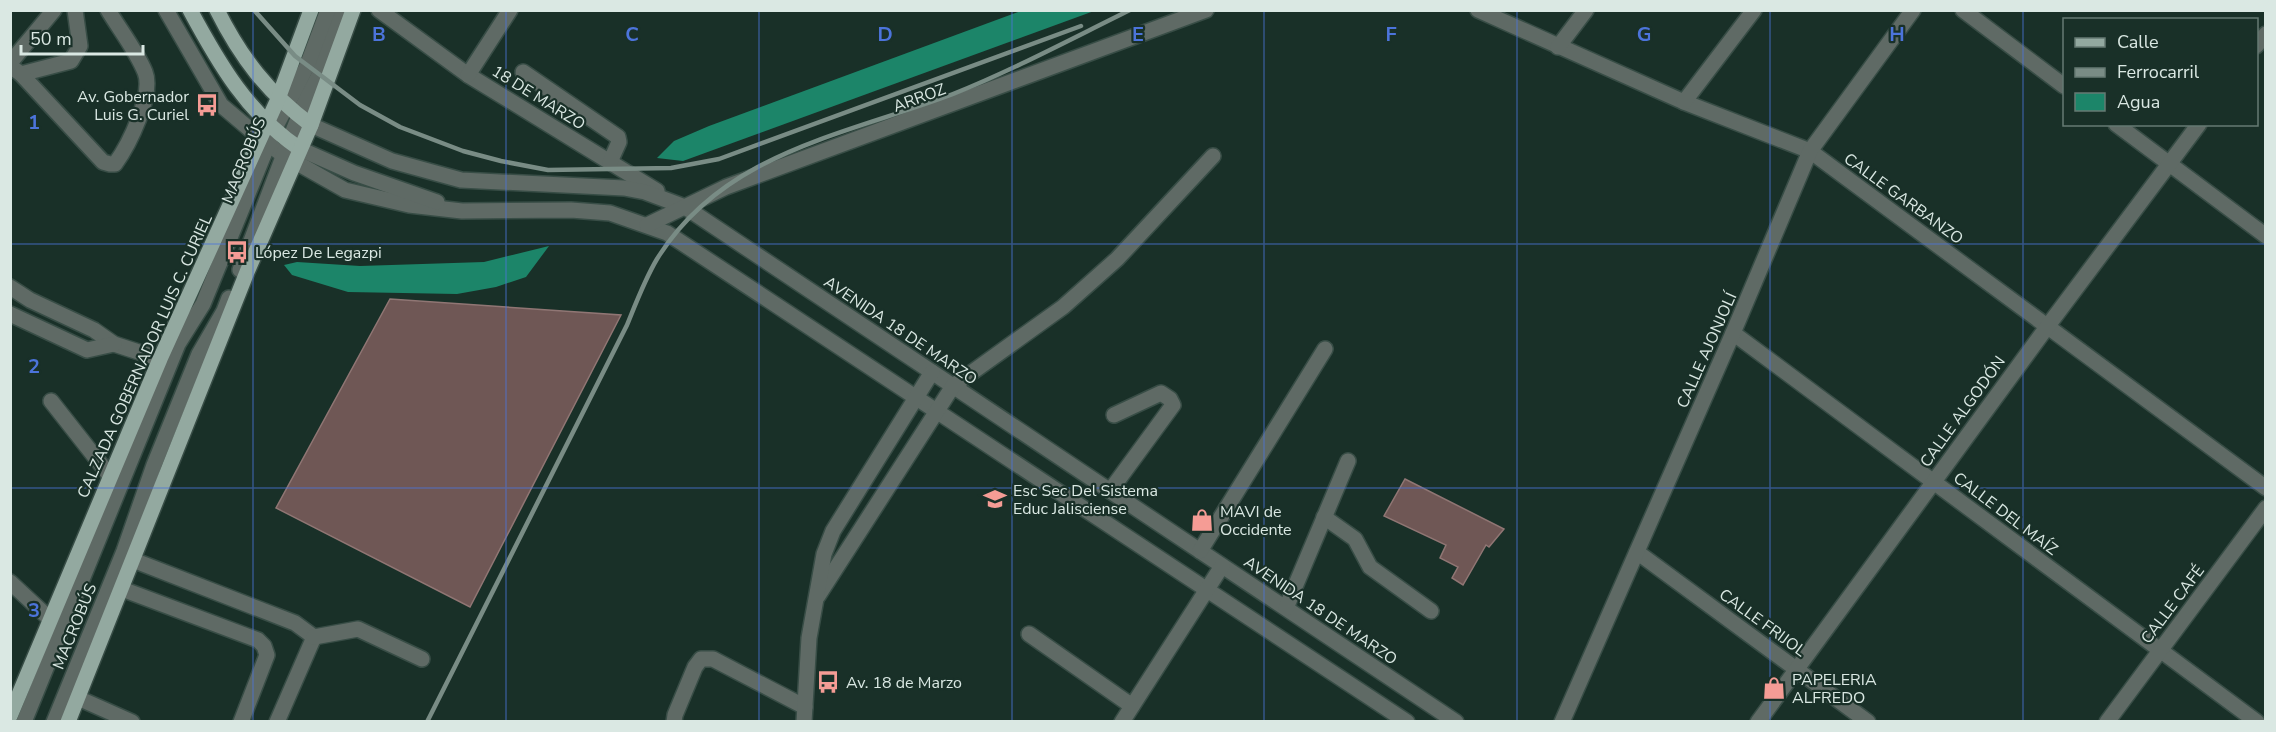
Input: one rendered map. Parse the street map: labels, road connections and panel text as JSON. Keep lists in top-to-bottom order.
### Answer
{
  "streets": {
    "main road": ["AVENIDA 18 DE MARZO", "CALZADA GOBERNADOR LUIS C. CURIEL"],
    "street": [
      "18 DE MARZO",
      "ARROZ",
      "MACROBÚS",
      "CALLE GARBANZO",
      "CALLE AJONJOLÍ",
      "CALLE ALGODÓN",
      "CALLE DEL MAÍZ",
      "CALLE CAFÉ",
      "CALLE FRIJOL"
    ]
  },
  "crossings": [
    ["18 DE MARZO", "ARROZ"],
    ["18 DE MARZO", "AVENIDA 18 DE MARZO"],
    ["ARROZ", "AVENIDA 18 DE MARZO"],
    ["MACROBÚS", "AVENIDA 18 DE MARZO"],
    ["MACROBÚS", "CALZADA GOBERNADOR LUIS C. CURIEL"],
    ["CALLE GARBANZO", "CALLE AJONJOLÍ"],
    ["CALLE GARBANZO", "CALLE ALGODÓN"],
    ["AVENIDA 18 DE MARZO", "CALZADA GOBERNADOR LUIS C. CURIEL"],
    ["CALLE AJONJOLÍ", "CALLE DEL MAÍZ"],
    ["CALLE AJONJOLÍ", "CALLE FRIJOL"],
    ["CALLE ALGODÓN", "CALLE DEL MAÍZ"],
    ["CALLE ALGODÓN", "CALLE FRIJOL"],
    ["CALLE DEL MAÍZ", "CALLE CAFÉ"]
  ],
  "places": {
    "bus stop": ["Av. Gobernador Luis G. Curiel", "López De Legazpi", "Av. 18 de Marzo"],
    "school or university": ["Esc Sec Del Sistema Educ Jalisciense"],
    "shop": ["MAVI de Occidente", "PAPELERIA ALFREDO"]
  },
  "legend": ["Calle", "Ferrocarril", "Agua"],
  "scale_bar": "50 m",
  "grid": {
    "columns": [
      "B",
      "C",
      "D",
      "E",
      "F",
      "G",
      "H"
    ],
    "rows": ["1", "2", "3"]
  }
}
